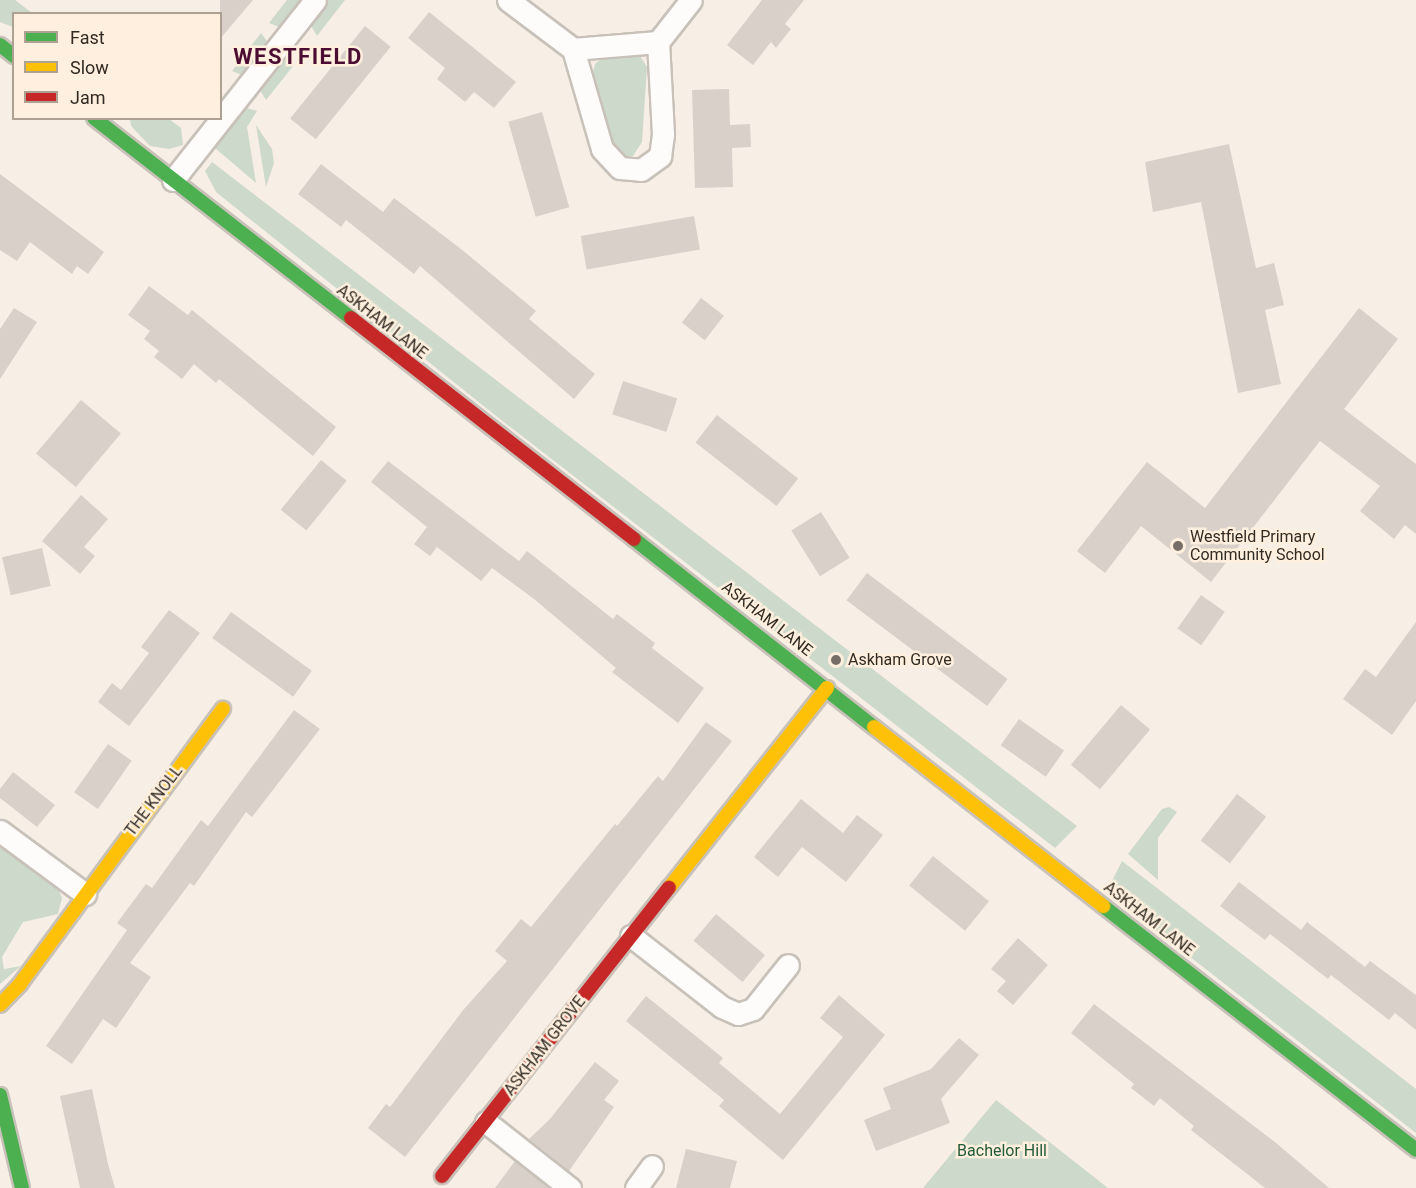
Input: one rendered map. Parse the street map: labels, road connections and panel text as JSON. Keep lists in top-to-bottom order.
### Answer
{
  "streets": {
    "street": ["ASKHAM LANE", "THE KNOLL", "ASKHAM GROVE"]
  },
  "crossings": [
    ["ASKHAM LANE", "ASKHAM GROVE"]
  ],
  "districts": ["WESTFIELD"],
  "parks": ["Bachelor Hill"],
  "places": ["Westfield Primary Community School", "Askham Grove"],
  "legend": ["Fast", "Slow", "Jam"]
}
